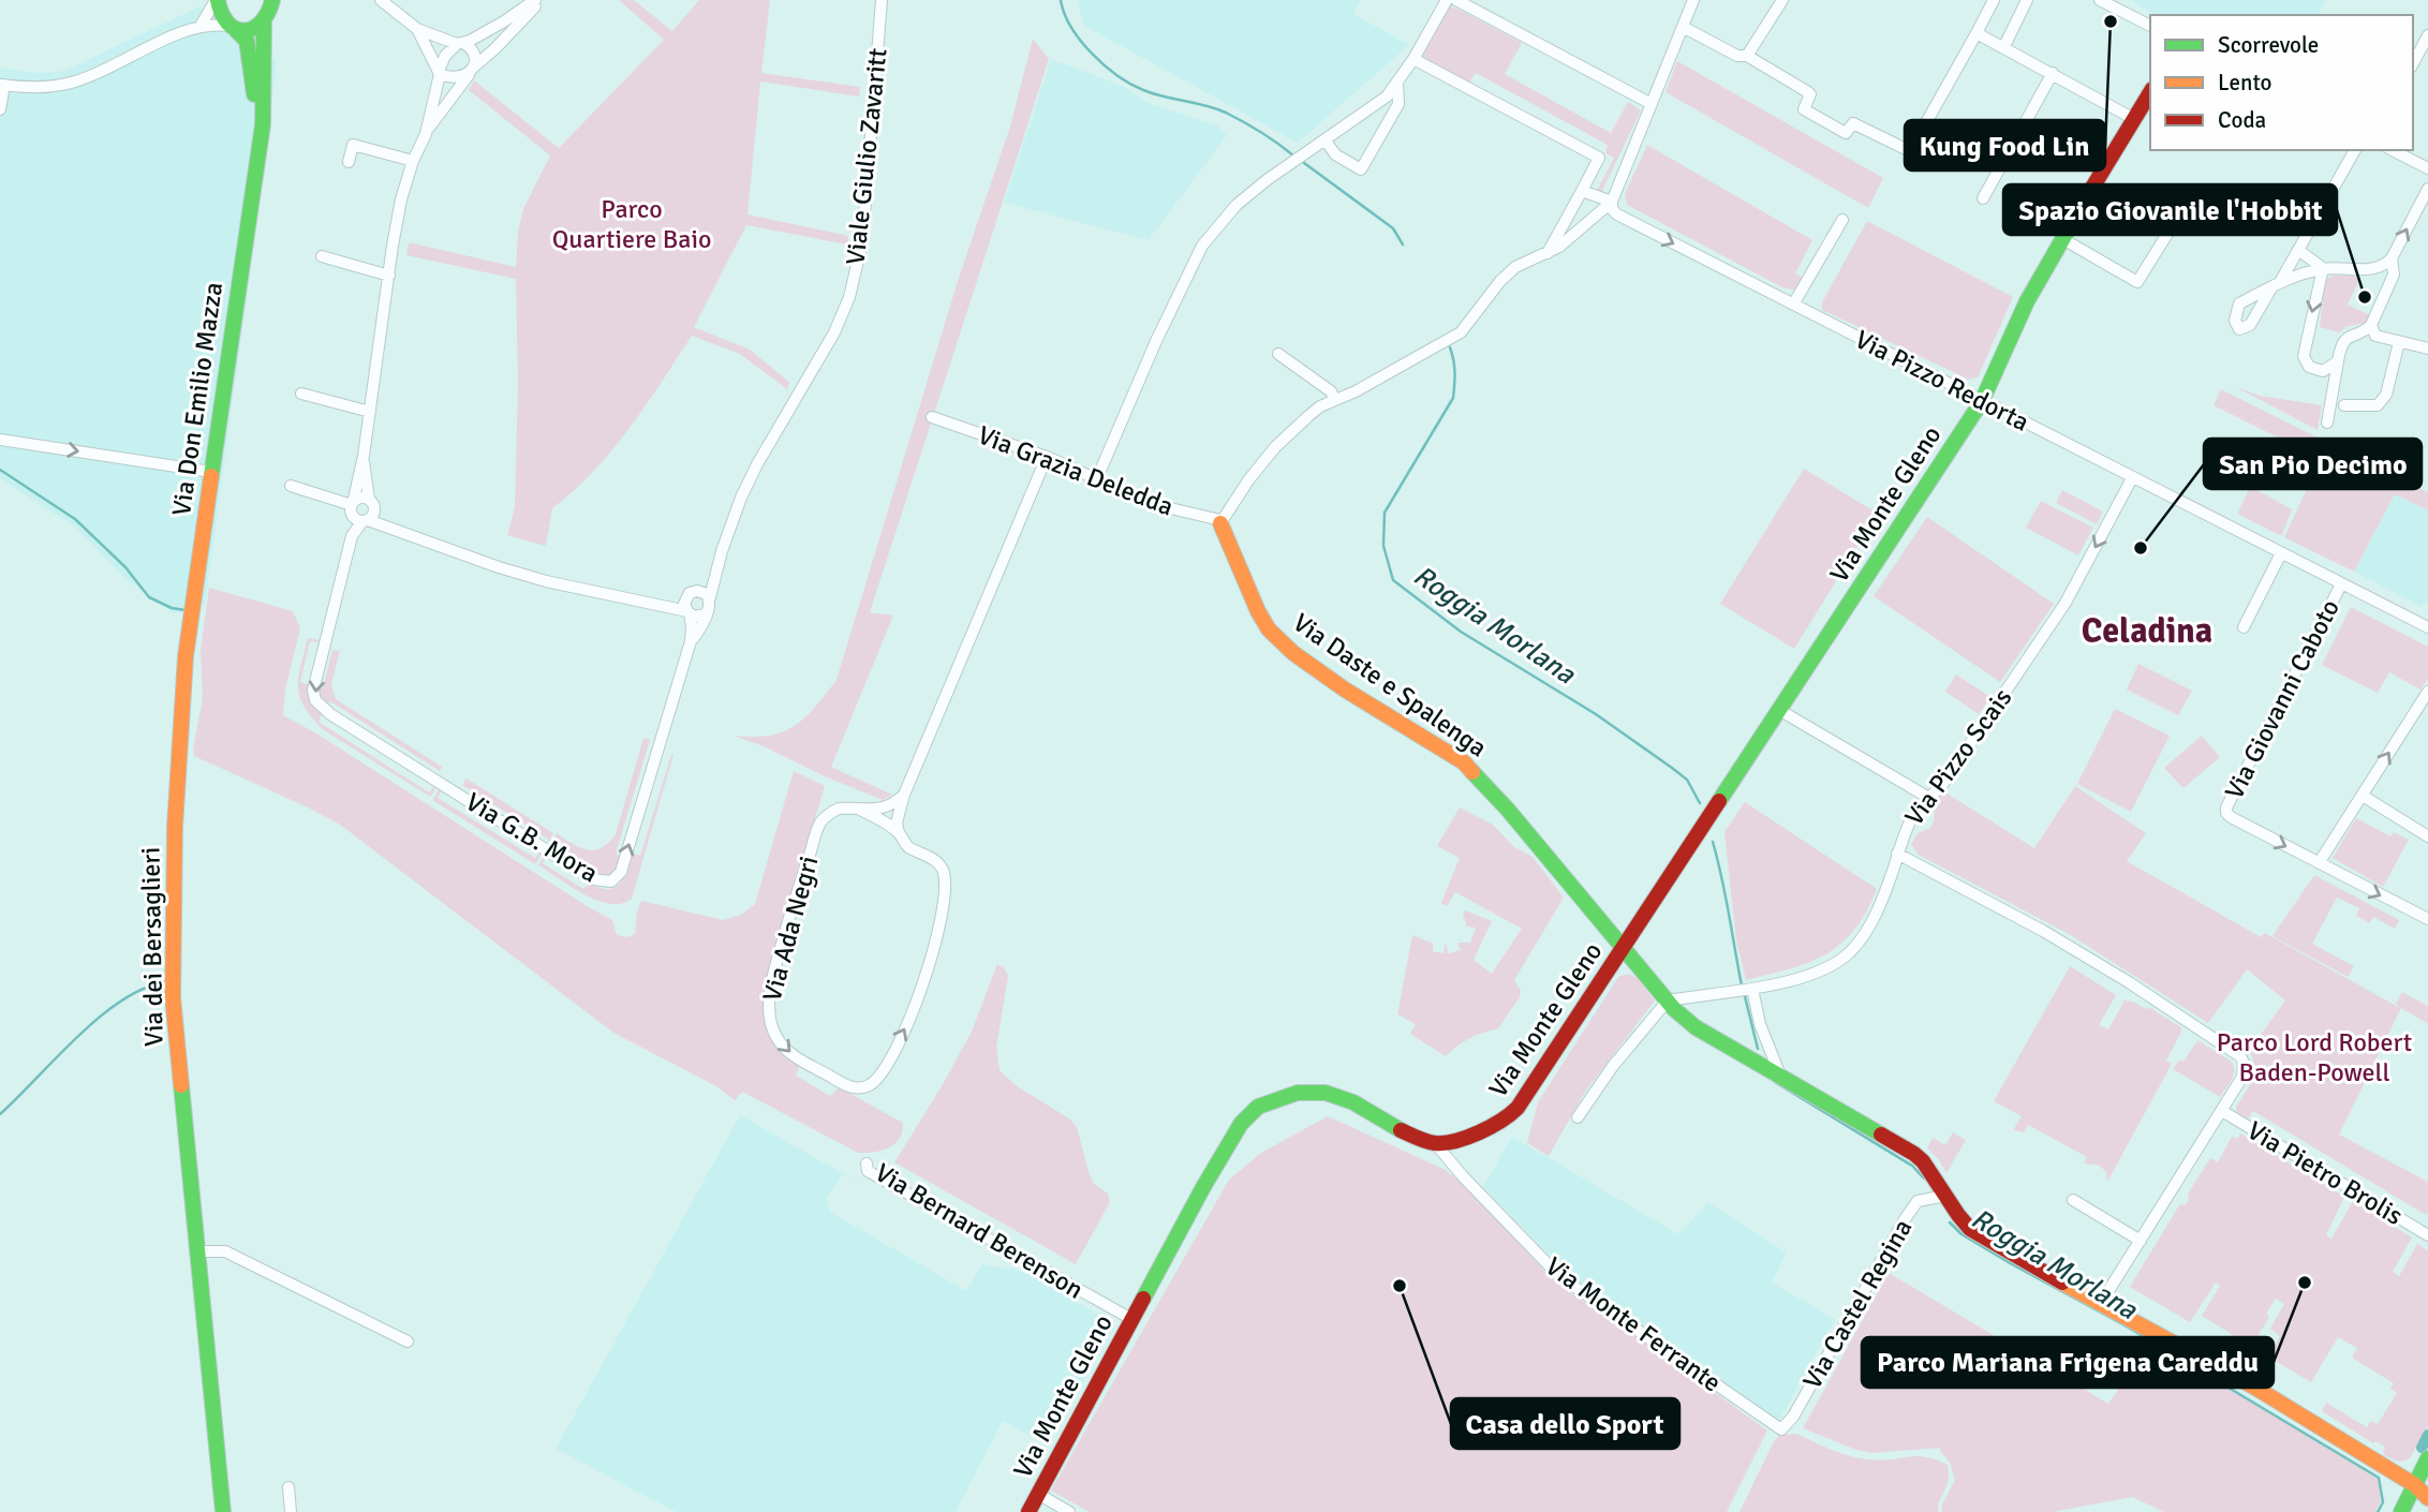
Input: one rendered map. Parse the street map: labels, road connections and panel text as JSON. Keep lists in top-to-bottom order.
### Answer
{
  "streets": {
    "street": [
      "Viale Giulio Zavaritt",
      "Via Pizzo Redorta",
      "Via Don Emilio Mazza",
      "Via Grazia Deledda",
      "Via Monte Gleno",
      "Via Daste e Spalenga",
      "Via Giovanni Caboto",
      "Via Pizzo Scais",
      "Via G.B. Mora",
      "Via Ada Negri",
      "Via dei Bersaglieri",
      "Via Pietro Brolis",
      "Via Bernard Berenson",
      "Via Castel Regina",
      "Via Monte Ferrante"
    ]
  },
  "crossings": [
    ["Viale Giulio Zavaritt", "Via G.B. Mora"],
    ["Via Pizzo Redorta", "Via Monte Gleno"],
    ["Via Pizzo Redorta", "Via Giovanni Caboto"],
    ["Via Pizzo Redorta", "Via Pizzo Scais"],
    ["Via Don Emilio Mazza", "Via dei Bersaglieri"],
    ["Via Grazia Deledda", "Via Daste e Spalenga"],
    ["Via Monte Gleno", "Via Daste e Spalenga"],
    ["Via Monte Gleno", "Via Bernard Berenson"],
    ["Via Monte Gleno", "Via Monte Ferrante"],
    ["Via Daste e Spalenga", "Via Castel Regina"],
    ["Via Castel Regina", "Via Monte Ferrante"]
  ],
  "one_way": ["Via Pizzo Scais"],
  "districts": ["Celadina"],
  "water": ["Roggia Morlana"],
  "parks": ["Parco Quartiere Baio", "Parco Lord Robert Baden-Powell"],
  "places": [
    "Kung Food Lin",
    "Spazio Giovanile l'Hobbit",
    "San Pio Decimo",
    "Parco Mariana Frigena Careddu",
    "Casa dello Sport"
  ],
  "legend": ["Scorrevole", "Lento", "Coda"]
}
